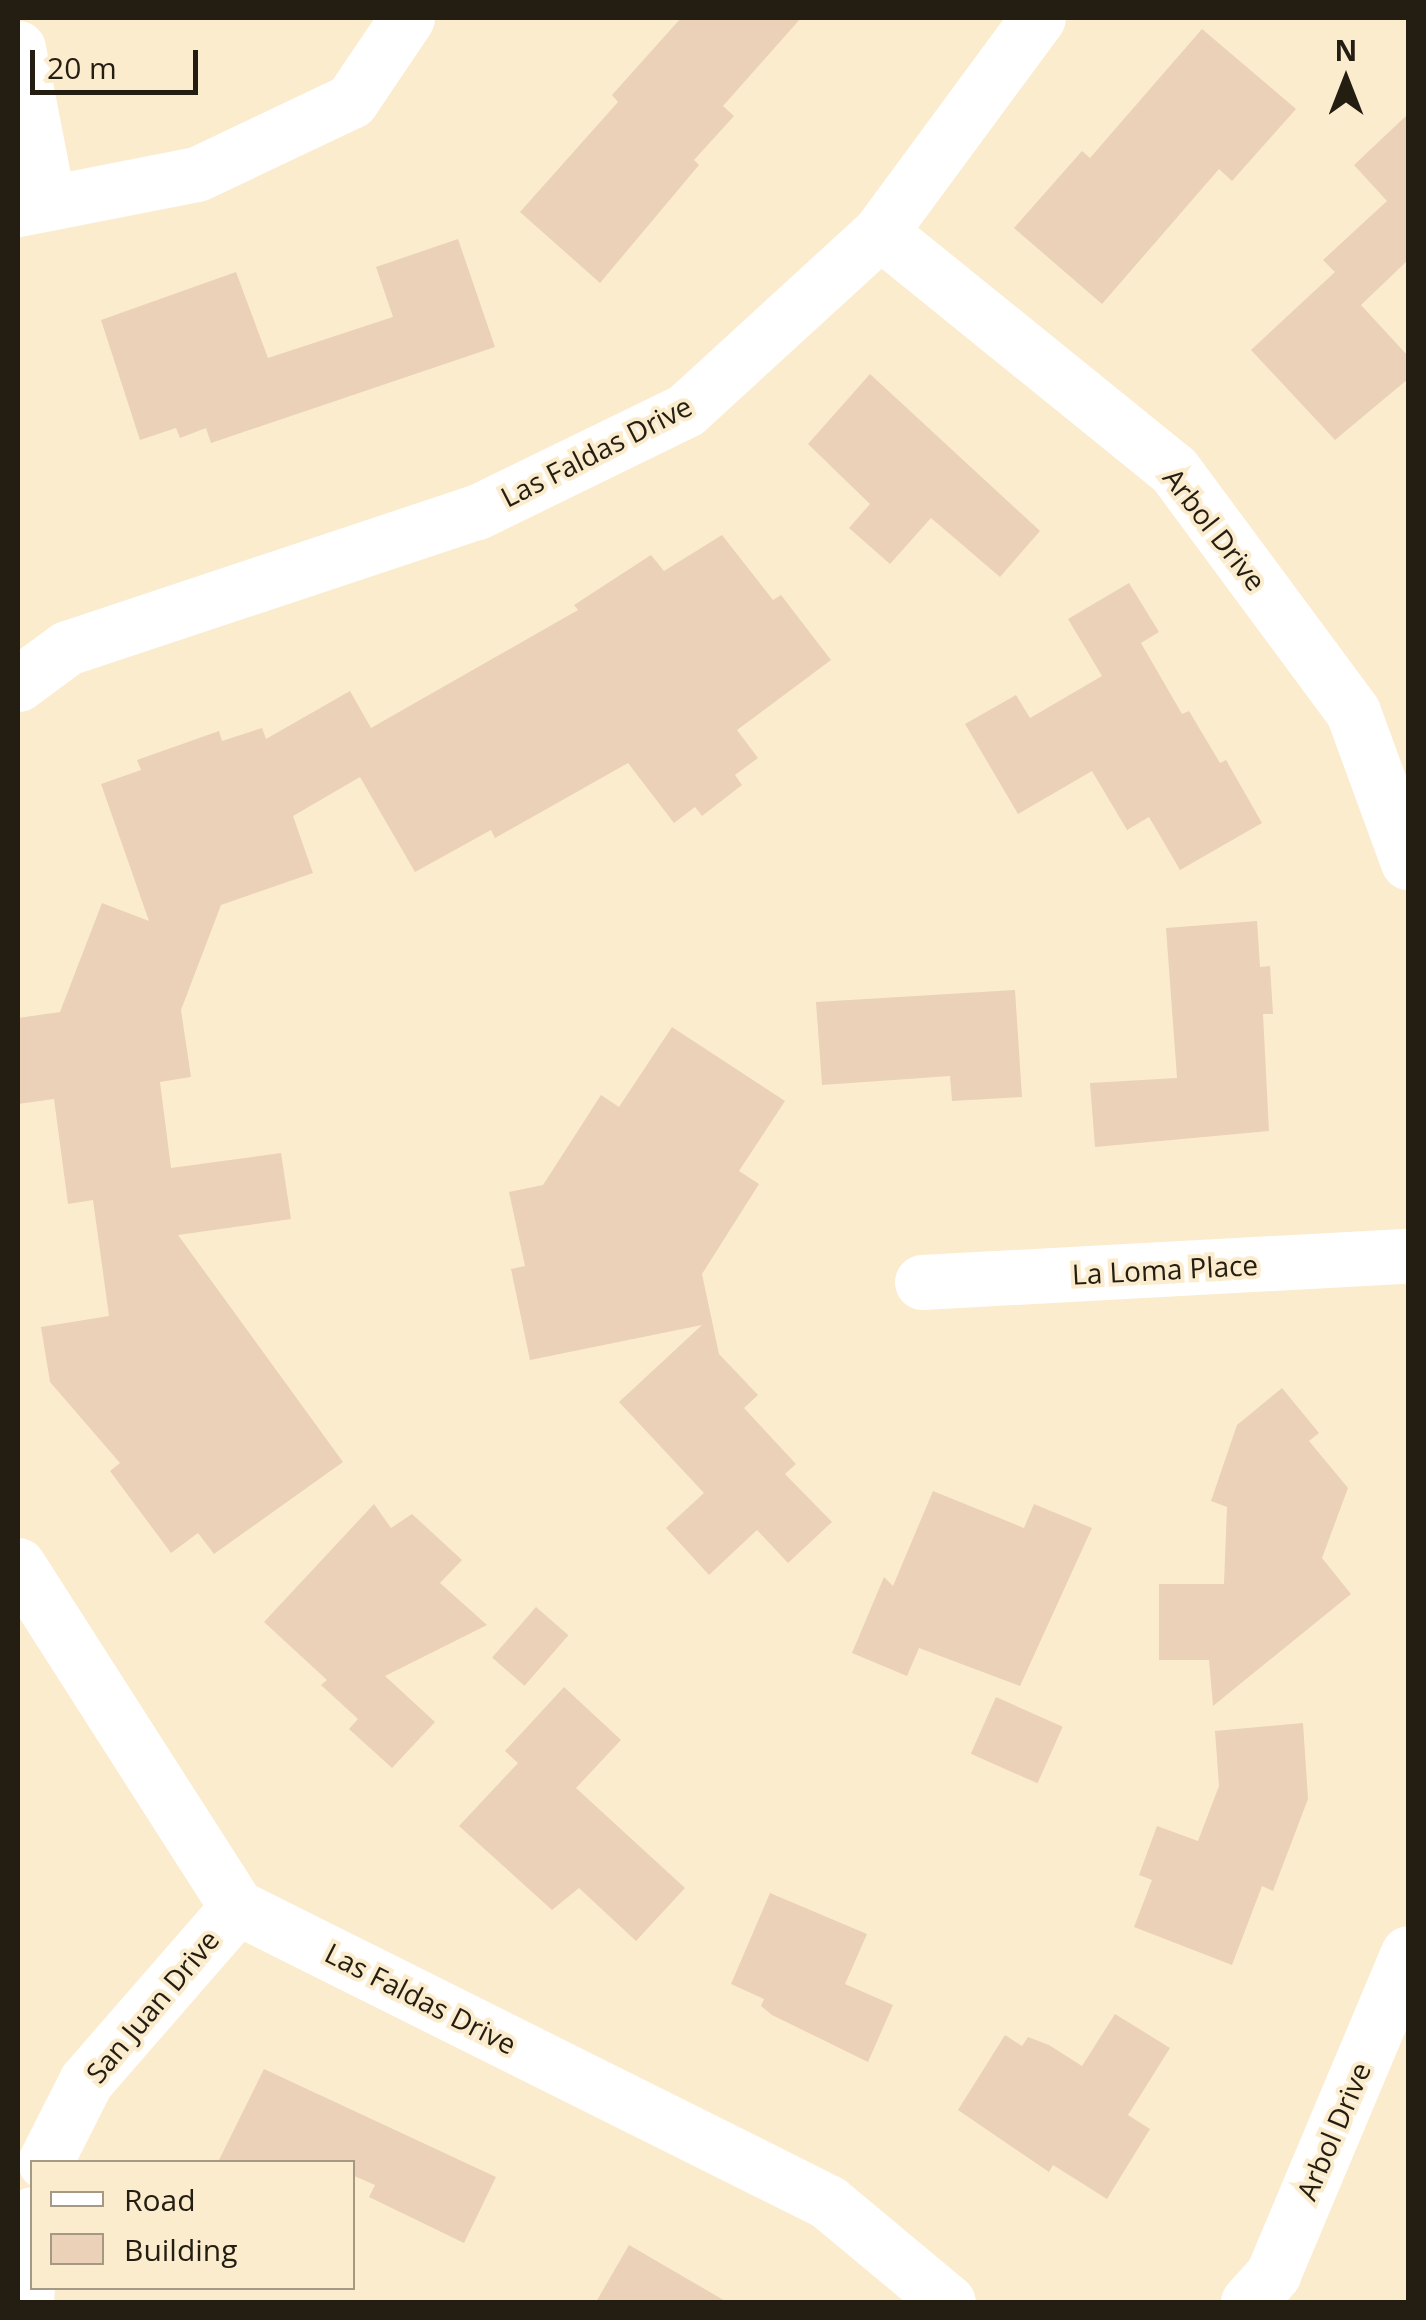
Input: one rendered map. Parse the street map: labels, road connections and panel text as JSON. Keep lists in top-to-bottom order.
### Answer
{
  "streets": {
    "street": [
      "Las Faldas Drive",
      "Arbol Drive",
      "La Loma Place",
      "San Juan Drive"
    ]
  },
  "crossings": [
    ["Las Faldas Drive", "Arbol Drive"],
    ["Las Faldas Drive", "San Juan Drive"]
  ],
  "legend": ["Road", "Building"],
  "scale_bar": "20 m",
  "north": "top"
}
